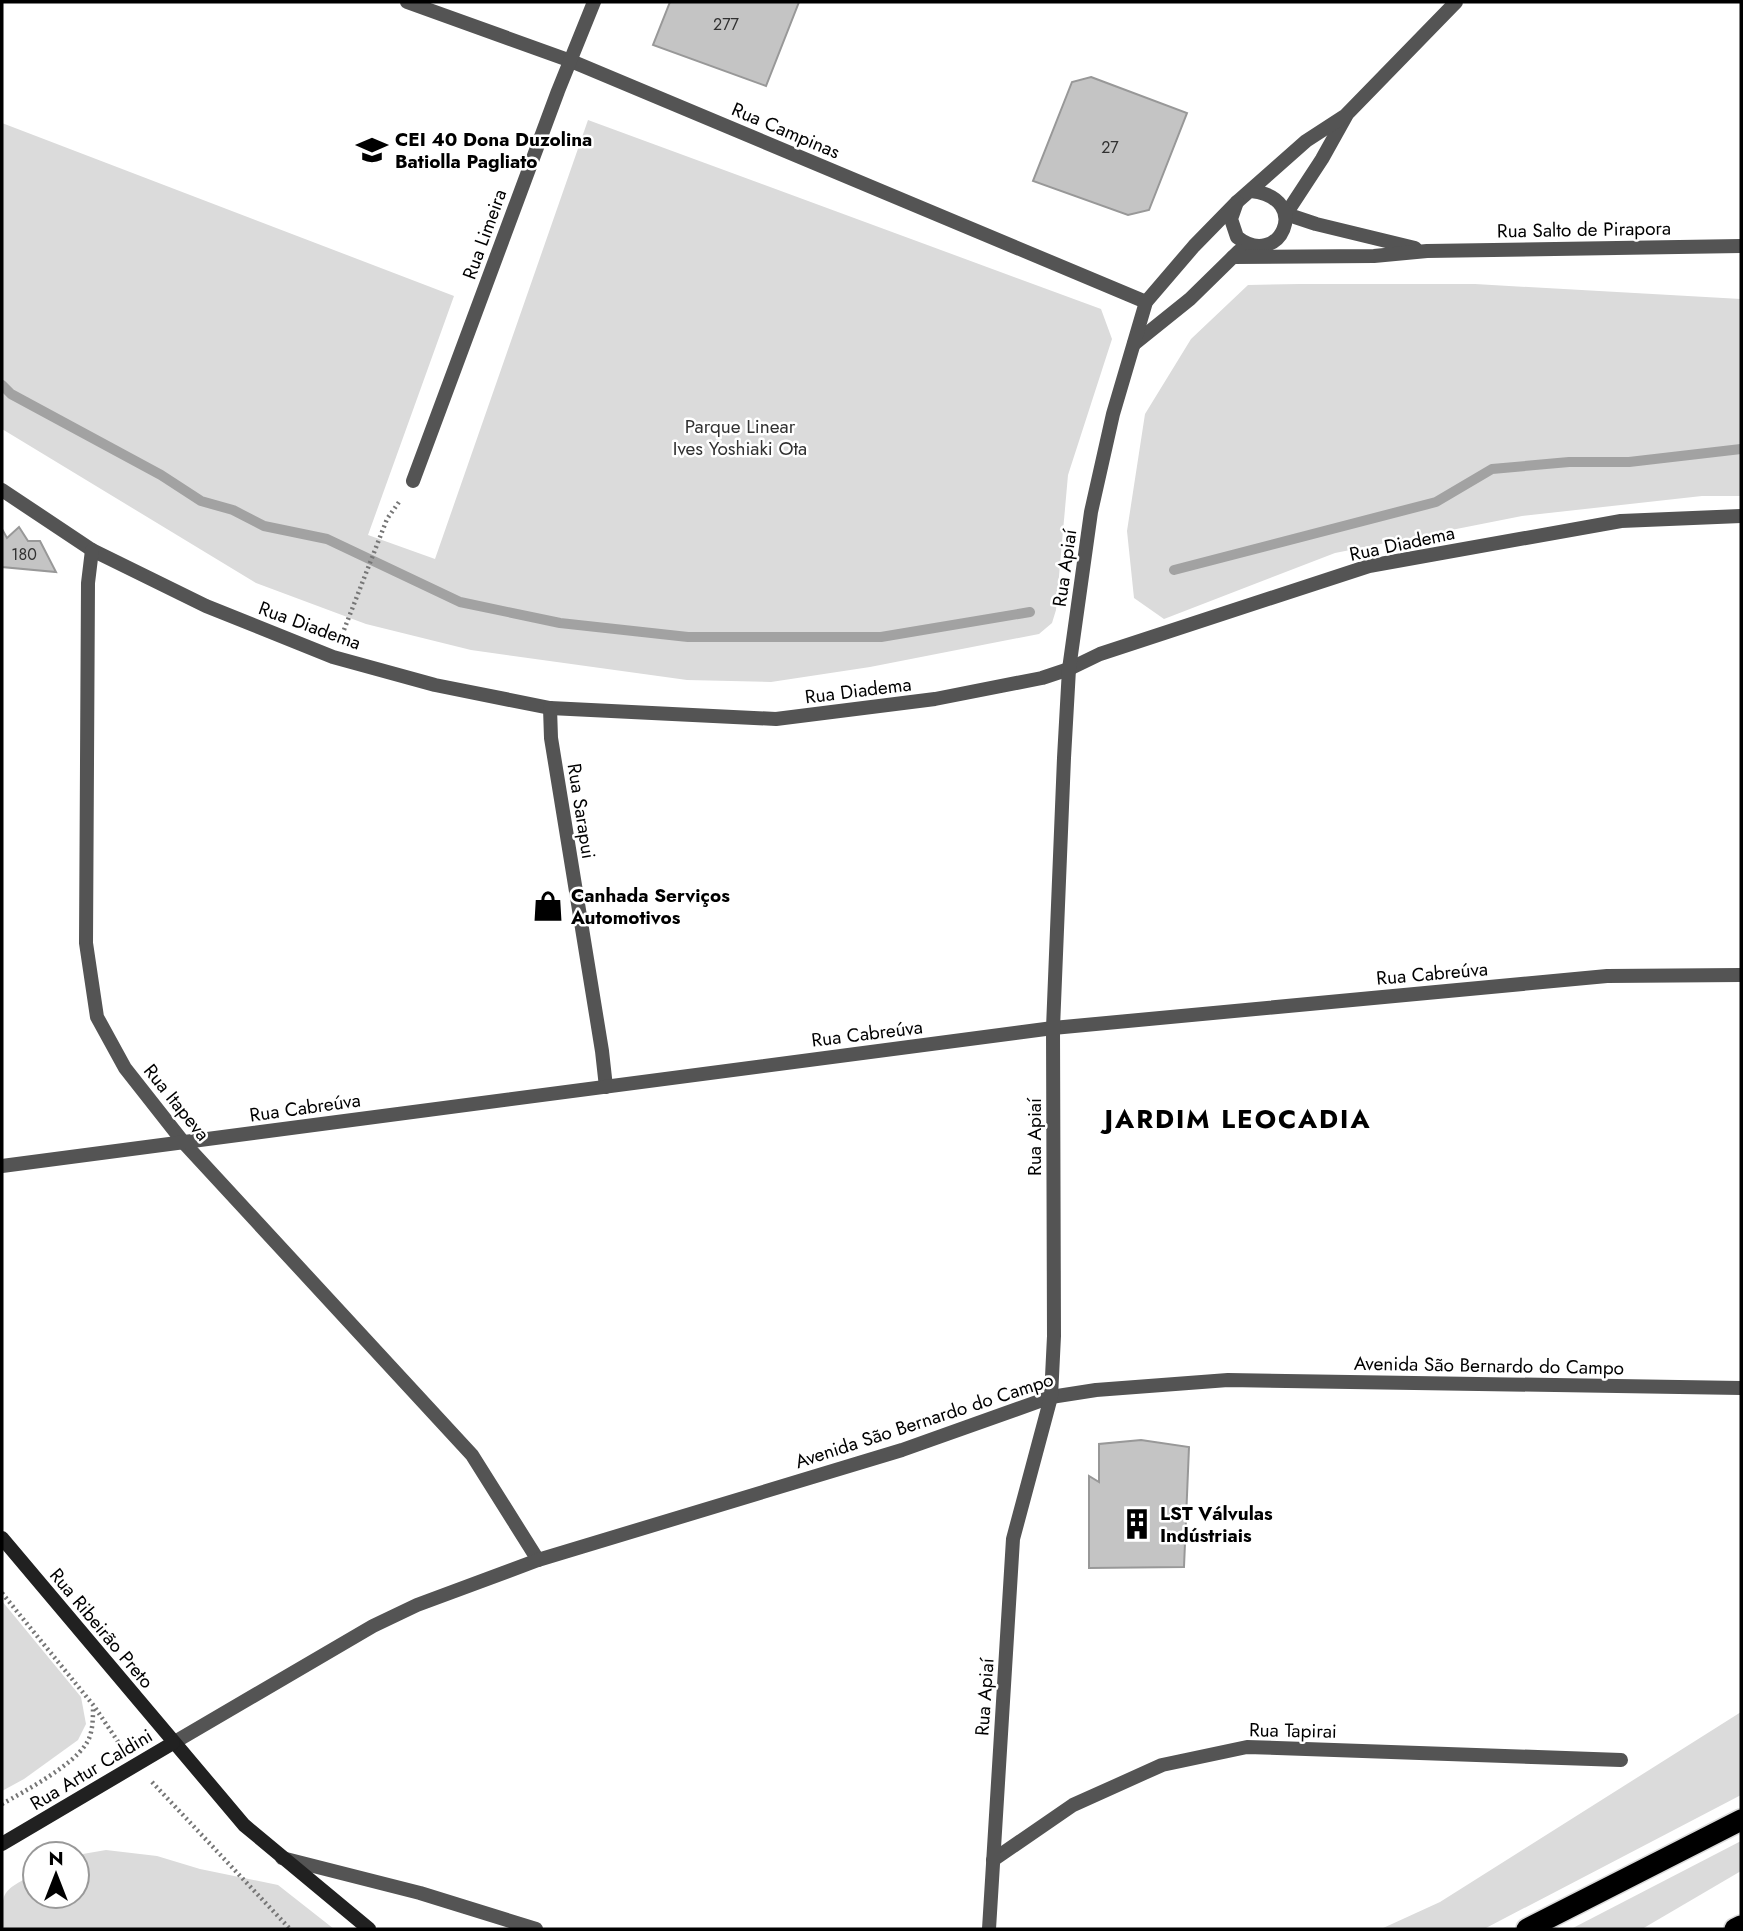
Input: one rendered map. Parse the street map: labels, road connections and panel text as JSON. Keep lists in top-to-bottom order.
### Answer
{
  "streets": {
    "main road": ["Rua Ribeirão Preto", "Rua Artur Caldini"],
    "street": [
      "Rua Campinas",
      "Rua Salto de Pirapora",
      "Rua Limeira",
      "Rua Diadema",
      "Rua Apiaí",
      "Rua Sarapui",
      "Rua Cabreúva",
      "Rua Itapeva",
      "Avenida São Bernardo do Campo",
      "Rua Tapirai"
    ]
  },
  "crossings": [
    ["Rua Campinas", "Rua Limeira"],
    ["Rua Campinas", "Rua Apiaí"],
    ["Rua Diadema", "Rua Apiaí"],
    ["Rua Diadema", "Rua Sarapui"],
    ["Rua Diadema", "Rua Itapeva"],
    ["Rua Apiaí", "Rua Cabreúva"],
    ["Rua Apiaí", "Avenida São Bernardo do Campo"],
    ["Rua Apiaí", "Rua Tapirai"],
    ["Rua Sarapui", "Rua Cabreúva"],
    ["Rua Cabreúva", "Rua Itapeva"],
    ["Rua Itapeva", "Avenida São Bernardo do Campo"],
    ["Avenida São Bernardo do Campo", "Rua Ribeirão Preto"],
    ["Avenida São Bernardo do Campo", "Rua Artur Caldini"],
    ["Rua Ribeirão Preto", "Rua Artur Caldini"]
  ],
  "districts": ["JARDIM LEOCADIA"],
  "parks": ["Parque Linear Ives Yoshiaki Ota"],
  "places": {
    "school or university": ["CEI 40 Dona Duzolina Batiolla Pagliato"],
    "shop": ["Canhada Serviços Automotivos"],
    "building": ["LST Válvulas Indústriais"]
  },
  "house_numbers": ["277", "27", "180"],
  "north": "top"
}
